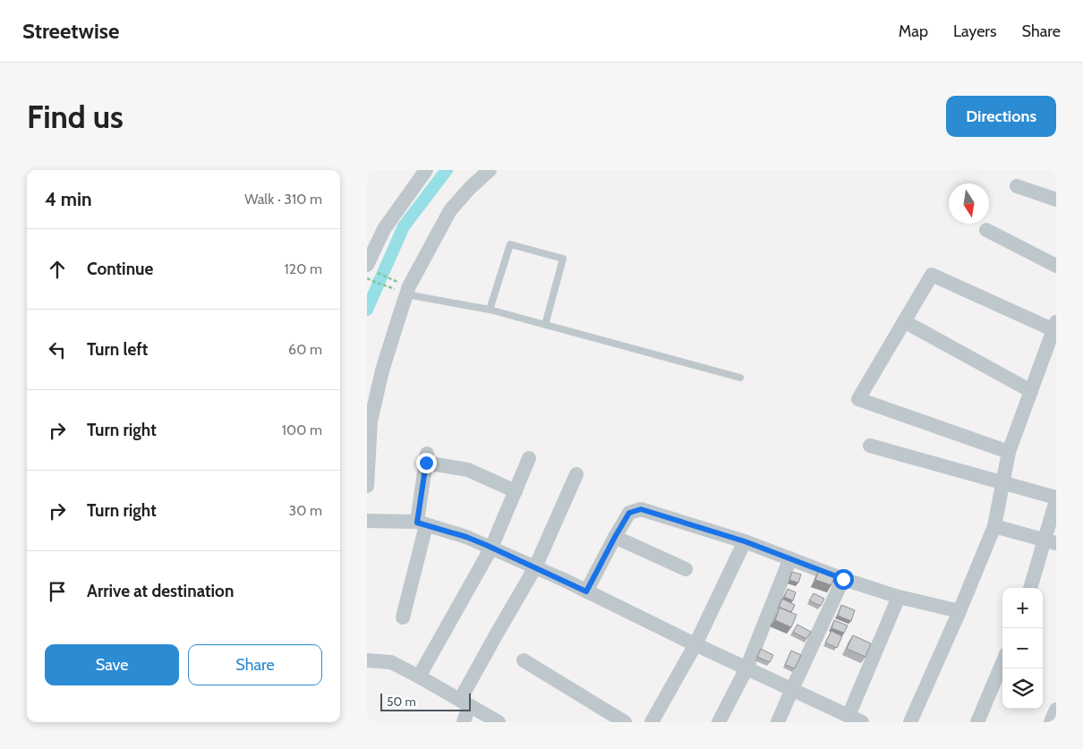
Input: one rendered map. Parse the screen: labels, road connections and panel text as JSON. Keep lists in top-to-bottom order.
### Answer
{
  "scale_bar": "50 m",
  "north": "bottom",
  "page": {
    "header": "Streetwise",
    "nav": ["Map", "Layers", "Share"],
    "buttons": [
      "Directions",
      ["Save", "Share"]
    ],
    "title": "Find us",
    "heading": ["4 min", "Walk · 310 m"],
    "list": [
      ["Continue", "120 m"],
      ["Turn left", "60 m"],
      ["Turn right", "100 m"],
      ["Turn right", "30 m"],
      "Arrive at destination"
    ],
    "map_buttons": ["+", "−"],
    "scale": "50 m"
  }
}
